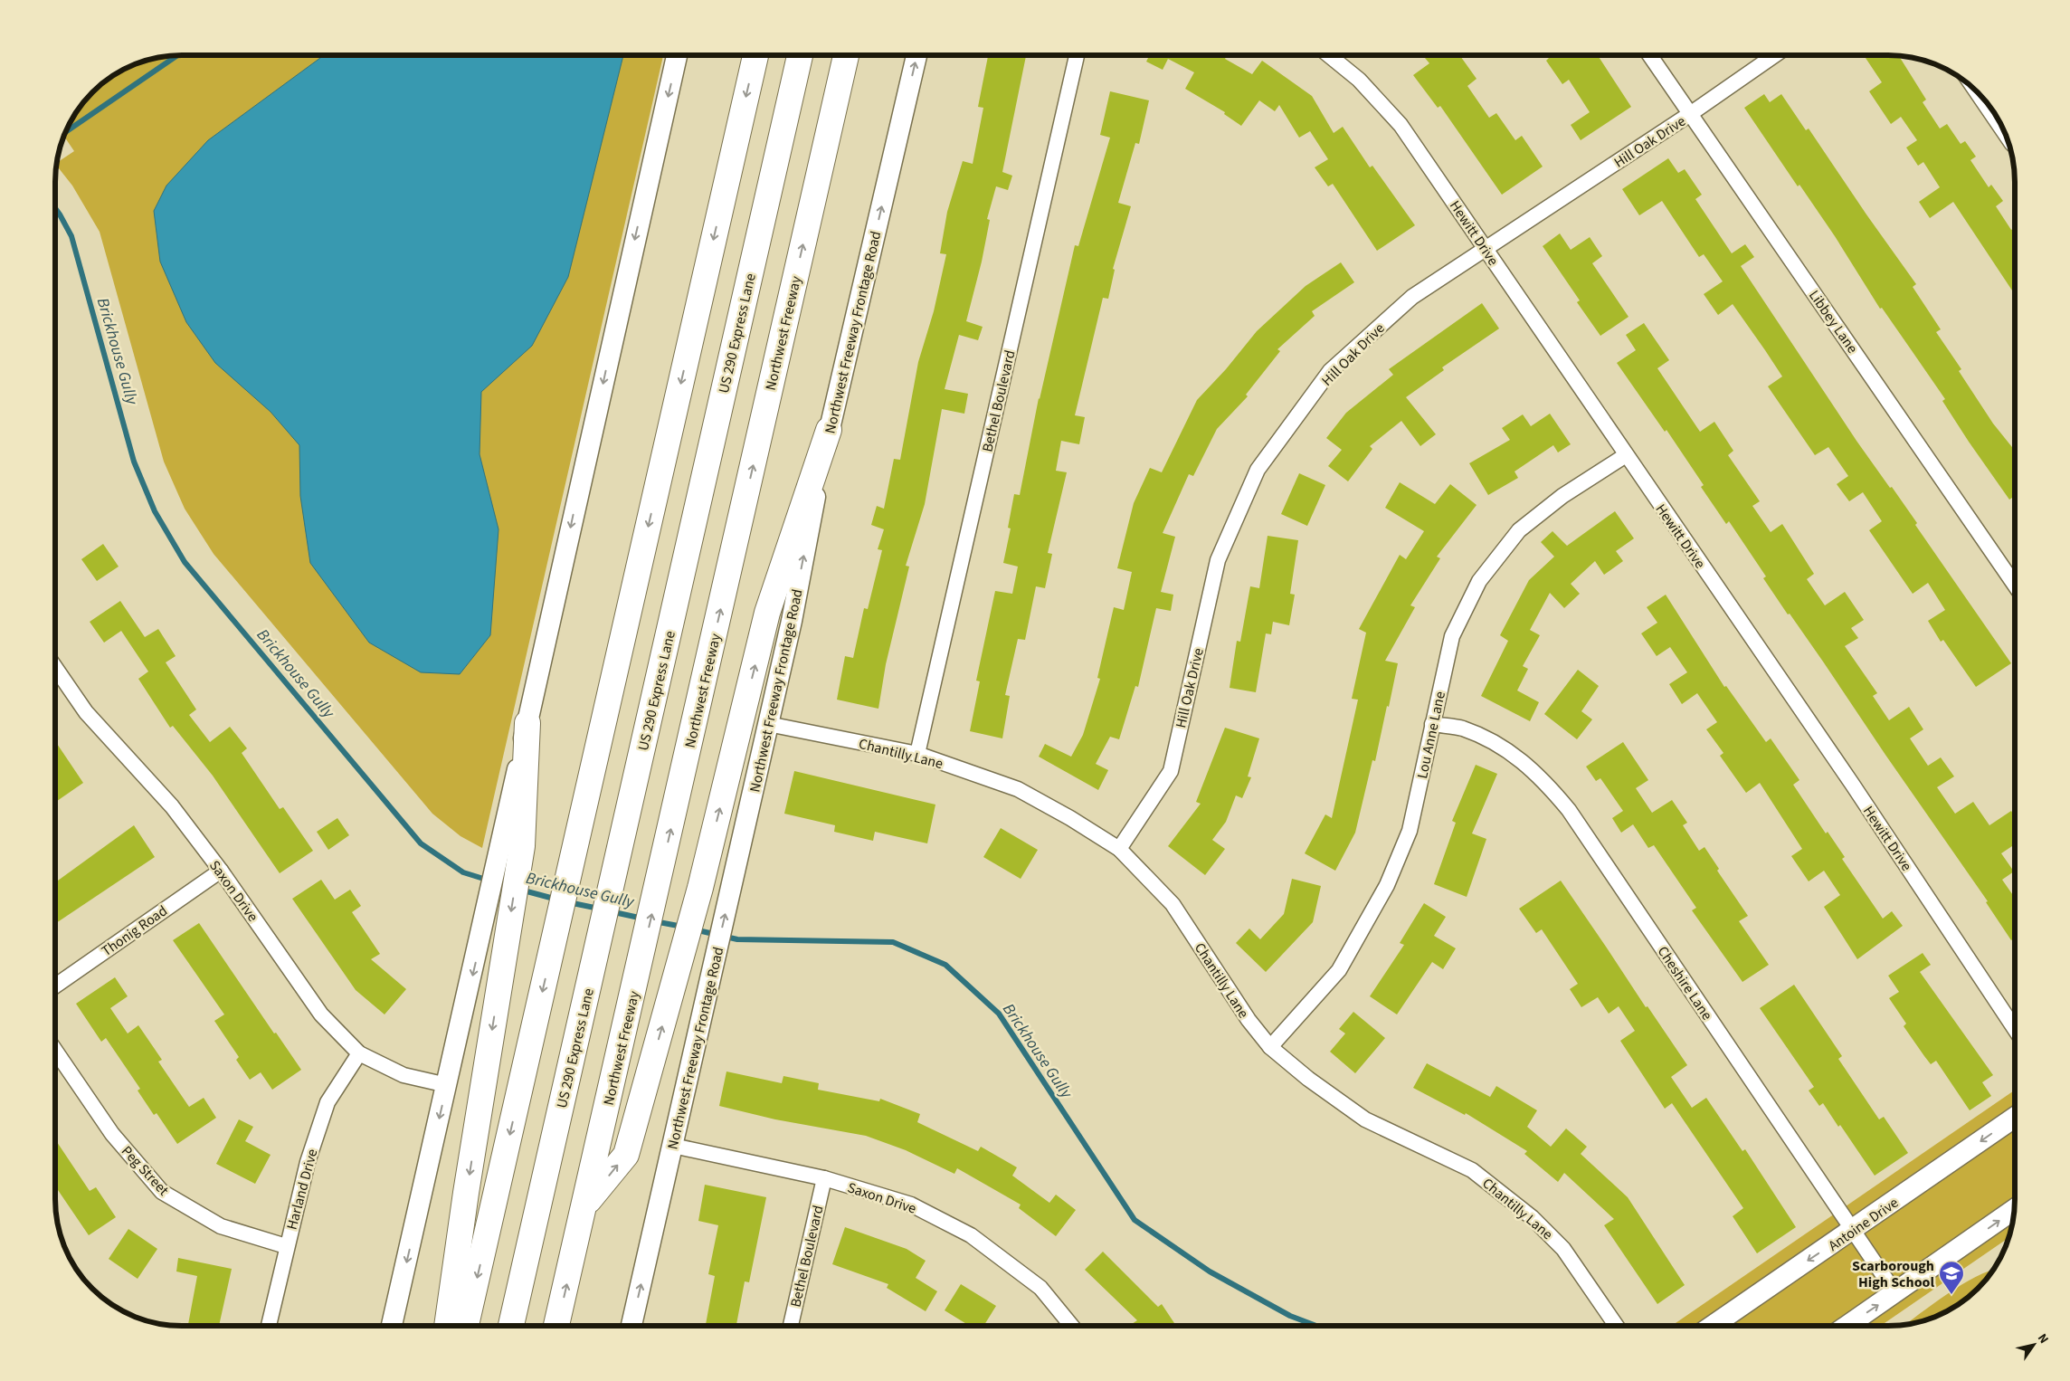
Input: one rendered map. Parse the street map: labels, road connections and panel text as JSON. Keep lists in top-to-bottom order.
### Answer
{
  "streets": {
    "highway": ["US 290 Express Lane", "Northwest Freeway"],
    "main road": ["Northwest Freeway Frontage Road", "Antoine Drive"],
    "street": [
      "Hill Oak Drive",
      "Hewitt Drive",
      "Libbey Lane",
      "Bethel Boulevard",
      "Lou Anne Lane",
      "Chantilly Lane",
      "Saxon Drive",
      "Thonig Road",
      "Cheshire Lane",
      "Peg Street",
      "Harland Drive"
    ]
  },
  "crossings": [
    ["Hill Oak Drive", "Hewitt Drive"],
    ["Hill Oak Drive", "Libbey Lane"],
    ["Hill Oak Drive", "Chantilly Lane"],
    ["Hewitt Drive", "Lou Anne Lane"],
    ["Northwest Freeway Frontage Road", "Chantilly Lane"],
    ["Northwest Freeway Frontage Road", "Saxon Drive"],
    ["Bethel Boulevard", "Chantilly Lane"],
    ["Bethel Boulevard", "Saxon Drive"],
    ["Lou Anne Lane", "Chantilly Lane"],
    ["Lou Anne Lane", "Cheshire Lane"],
    ["Saxon Drive", "Thonig Road"],
    ["Saxon Drive", "Harland Drive"],
    ["Cheshire Lane", "Antoine Drive"],
    ["Peg Street", "Harland Drive"]
  ],
  "one_way": ["Northwest Freeway Frontage Road"],
  "water": ["Brickhouse Gully"],
  "places": {
    "school or university": ["Scarborough High School"]
  },
  "north": "top right"
}
